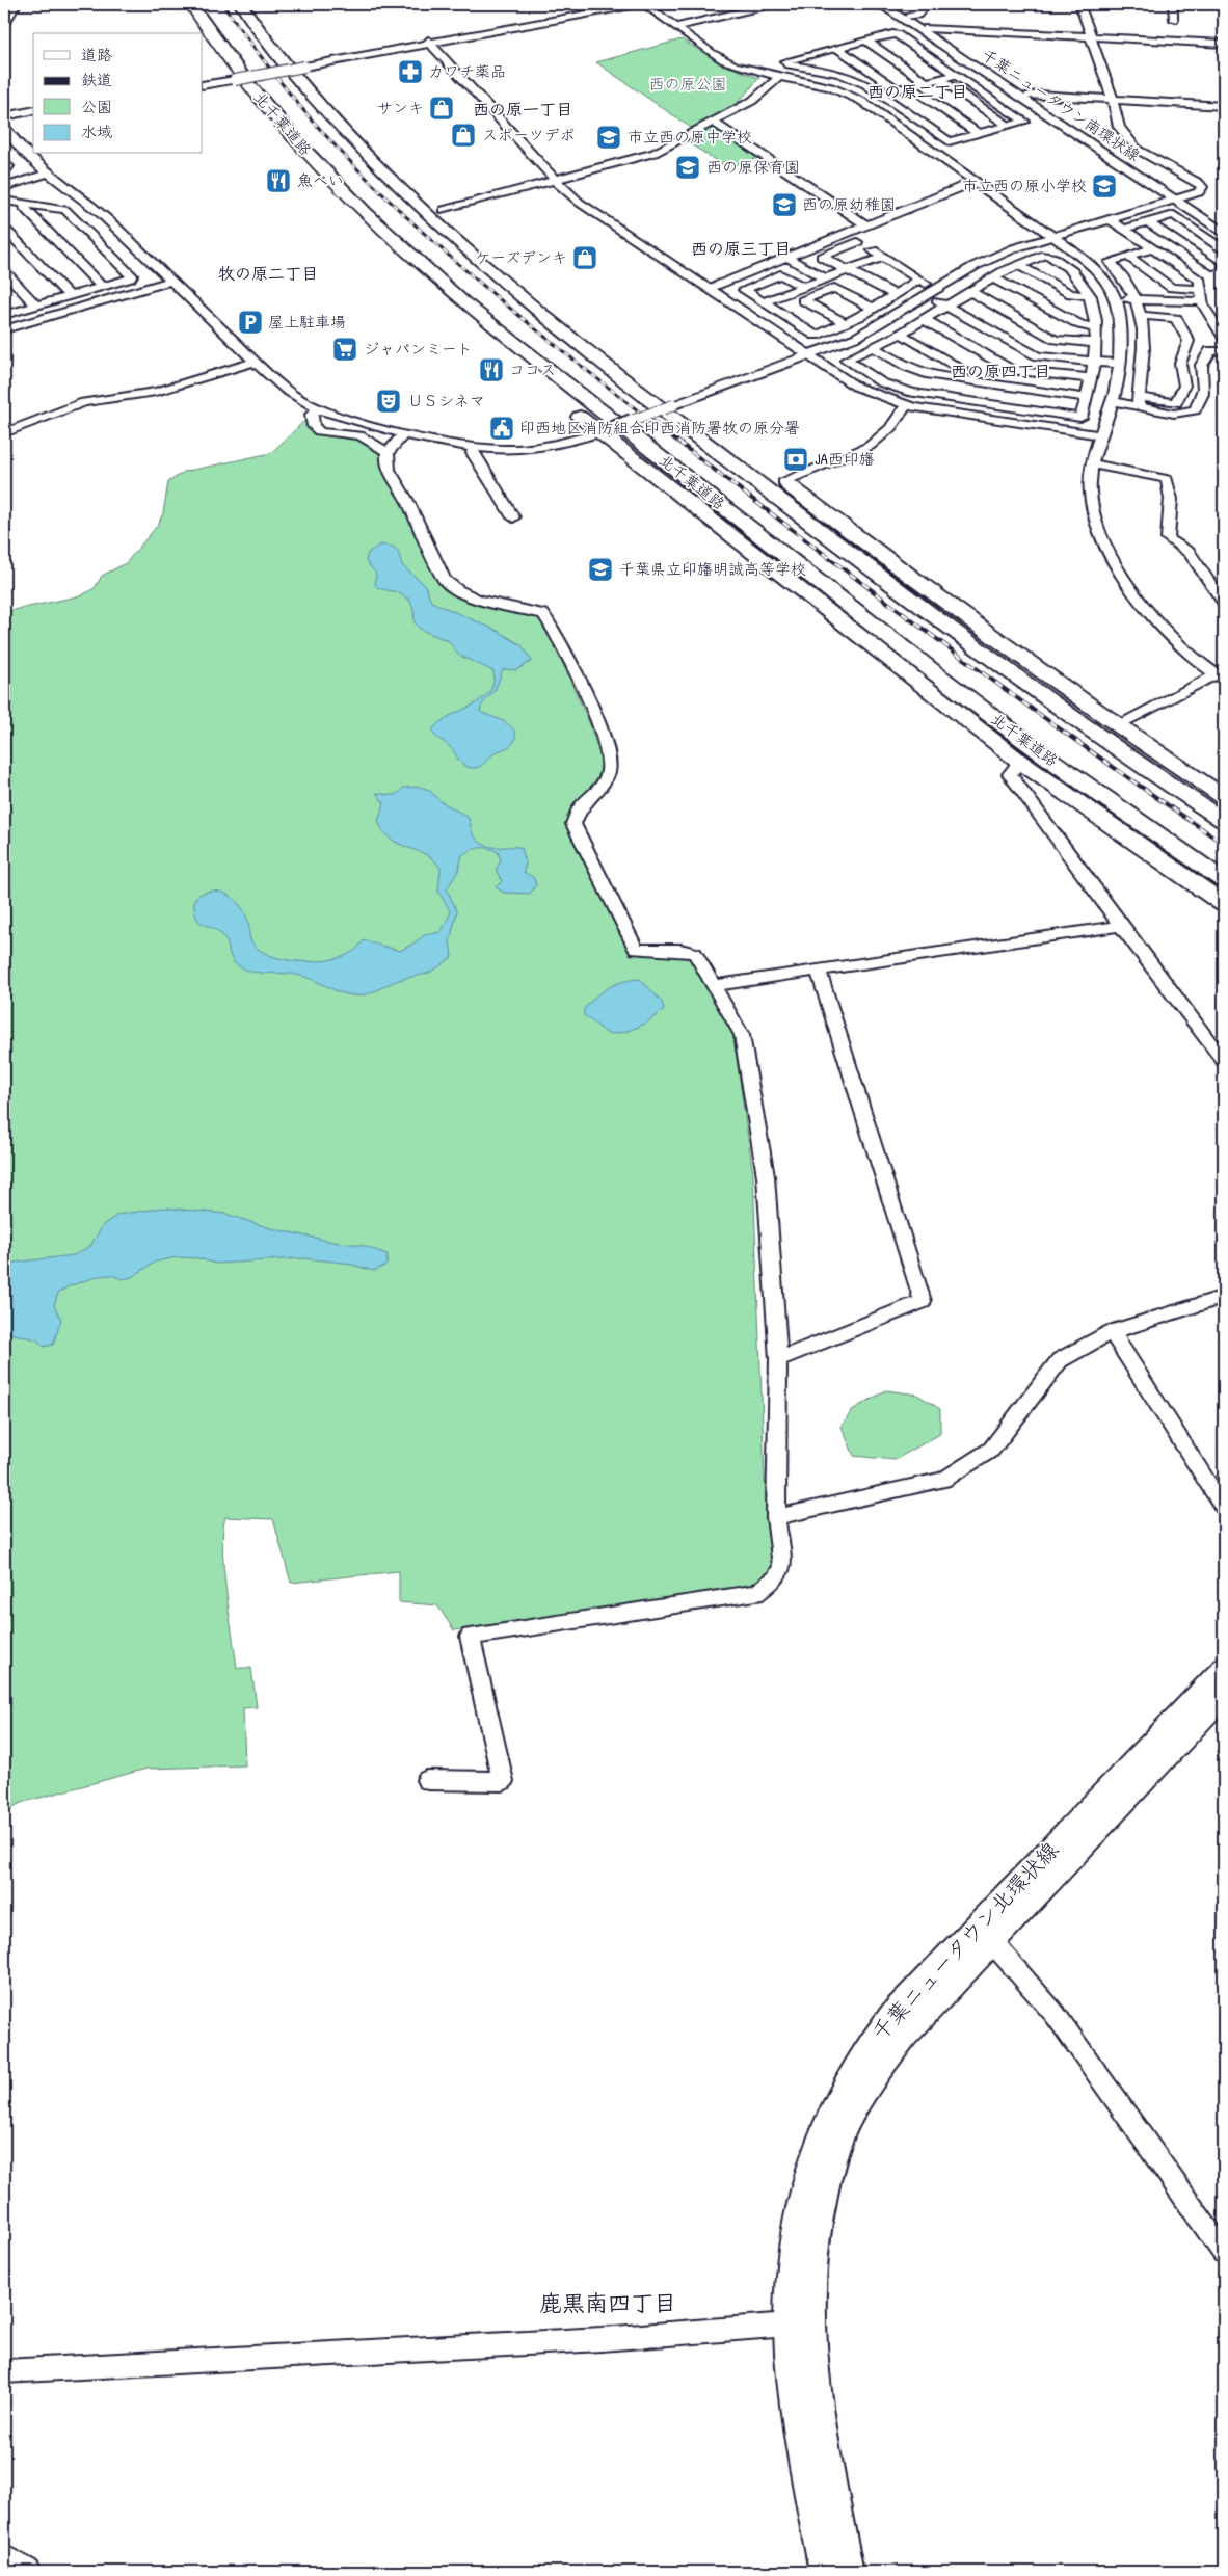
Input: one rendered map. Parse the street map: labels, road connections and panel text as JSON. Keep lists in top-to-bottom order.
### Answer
{
  "streets": {
    "highway": ["北千葉道路"],
    "main road": ["千葉ニュータウン南環状線", "千葉ニュータウン北環状線"]
  },
  "districts": [
    "西の原二丁目",
    "西の原一丁目",
    "西の原三丁目",
    "牧の原二丁目",
    "西の原四丁目",
    "鹿黒南四丁目"
  ],
  "parks": ["西の原公園"],
  "places": {
    "pharmacy": ["カワチ薬品"],
    "shop": ["サンキ", "スポーツデポ", "ケーズデンキ"],
    "school or university": [
      "市立西の原中学校",
      "西の原保育園",
      "市立西の原小学校",
      "西の原幼稚園",
      "千葉県立印旛明誠高等学校"
    ],
    "restaurant": ["魚べい", "ココス"],
    "parking": ["屋上駐車場"],
    "supermarket": ["ジャパンミート"],
    "theatre": ["ＵＳシネマ"],
    "public building": ["印西地区消防組合印西消防署牧の原分署"],
    "bank": ["JA西印旛"]
  },
  "legend": [
    "道路",
    "鉄道",
    "公園",
    "水域"
  ]
}
